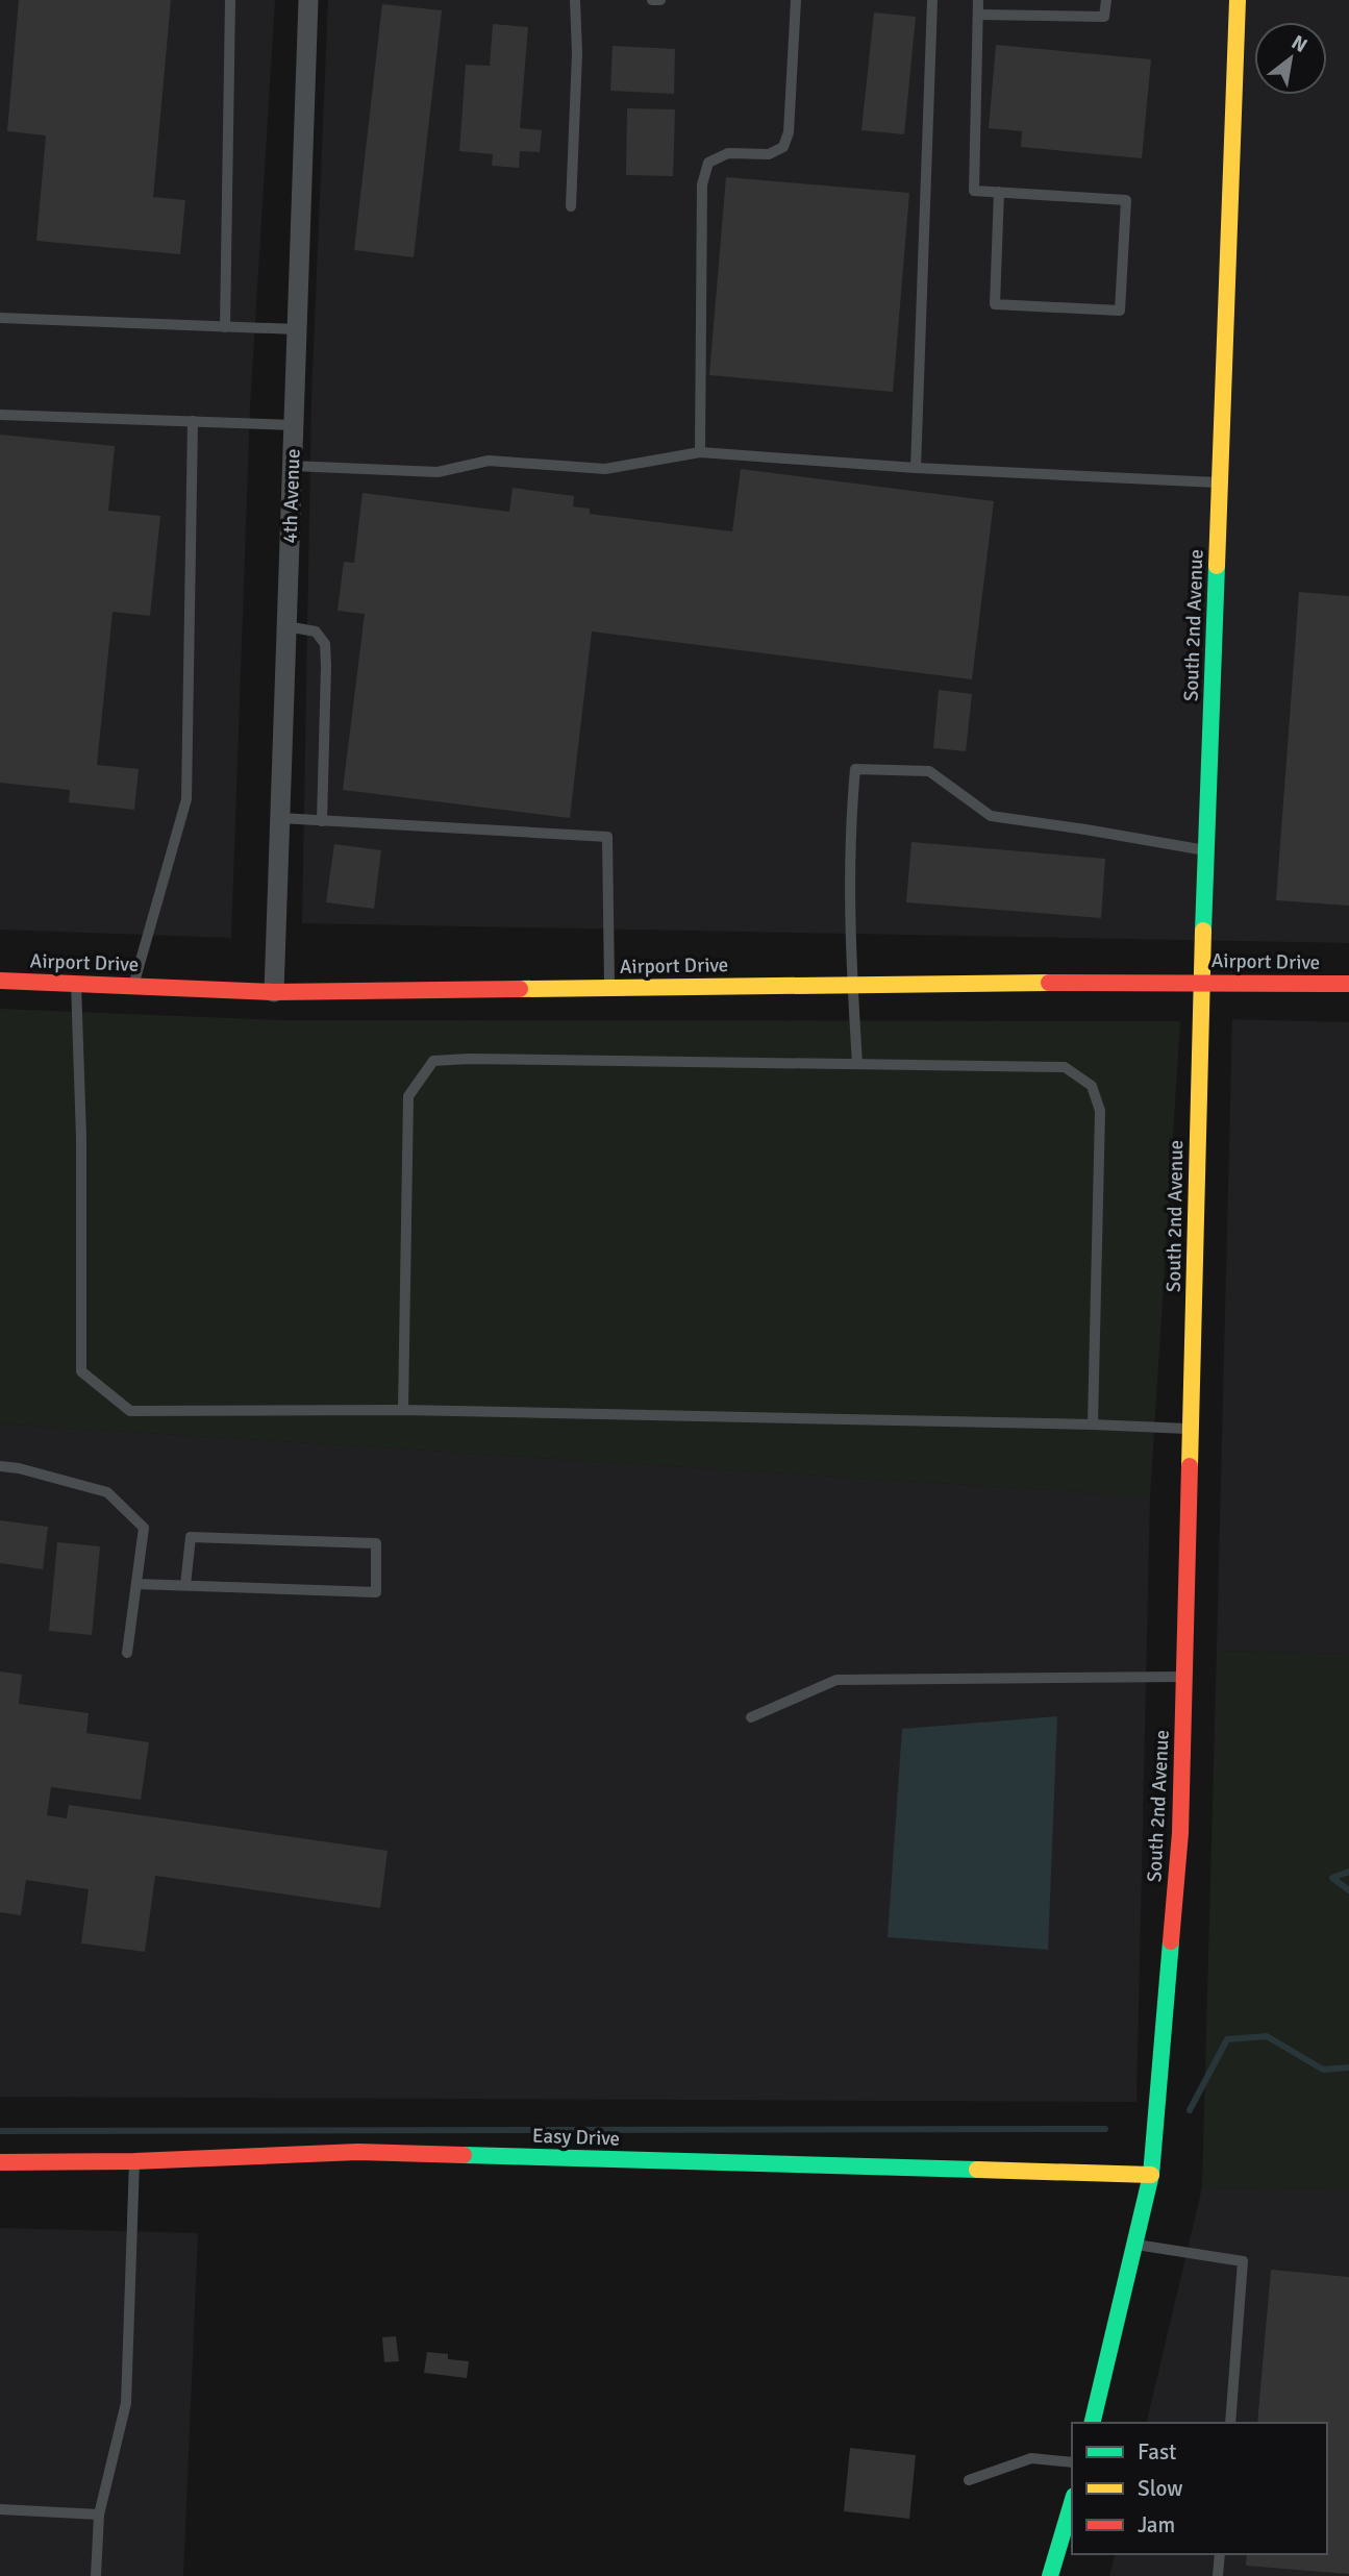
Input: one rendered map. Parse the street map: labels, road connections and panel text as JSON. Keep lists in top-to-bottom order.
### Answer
{
  "streets": {
    "street": [
      "4th Avenue",
      "South 2nd Avenue",
      "Airport Drive",
      "Easy Drive"
    ]
  },
  "crossings": [
    ["4th Avenue", "Airport Drive"],
    ["South 2nd Avenue", "Airport Drive"],
    ["South 2nd Avenue", "Easy Drive"]
  ],
  "legend": ["Fast", "Slow", "Jam"],
  "north": "top right"
}
